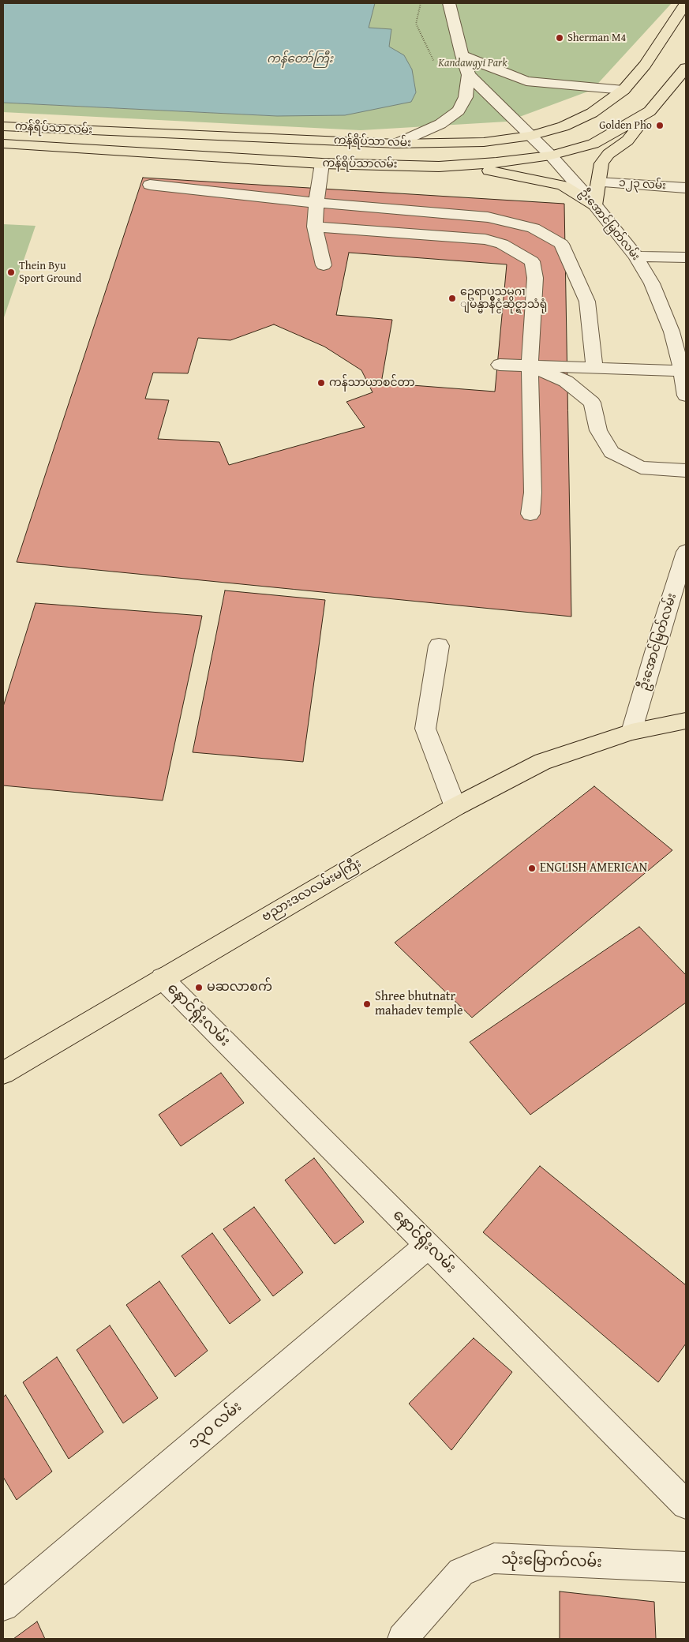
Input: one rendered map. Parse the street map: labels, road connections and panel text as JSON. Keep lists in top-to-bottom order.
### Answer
{
  "streets": {
    "main road": ["ကန်ရိပ်သာ လမ်း", "ကန်ရိပ်သာလမ်း", "ဗညားဒလလမ်းမကြီး"],
    "street": [
      "၁၂၃ လမ်း",
      "ဦးအောင်မြတ်လမ်း",
      "နောင်ရိုးလမ်း",
      "၁၃၀ လမ်း",
      "သုံးမြောက်လမ်း"
    ]
  },
  "crossings": [
    ["ကန်ရိပ်သာ လမ်း", "ဦးအောင်မြတ်လမ်း"],
    ["ကန်ရိပ်သာလမ်း", "ဦးအောင်မြတ်လမ်း"],
    ["ဦးအောင်မြတ်လမ်း", "ဗညားဒလလမ်းမကြီး"],
    ["ဗညားဒလလမ်းမကြီး", "နောင်ရိုးလမ်း"],
    ["နောင်ရိုးလမ်း", "၁၃၀ လမ်း"]
  ],
  "water": ["ကန်တော်ကြီး"],
  "parks": ["Kandawgyi Park"],
  "places": [
    "Sherman M4",
    "Golden Pho",
    "Thein Byu Sport Ground",
    "ဥေရာပသမဂၢ ျမန္မာနိဳင္ငံဆိုင္ရာသံရုံ",
    "ကန်သာယာစင်တာ",
    "ENGLISH AMERICAN",
    "မဆလာစက်",
    "Shree bhutnatr mahadev temple"
  ]
}
